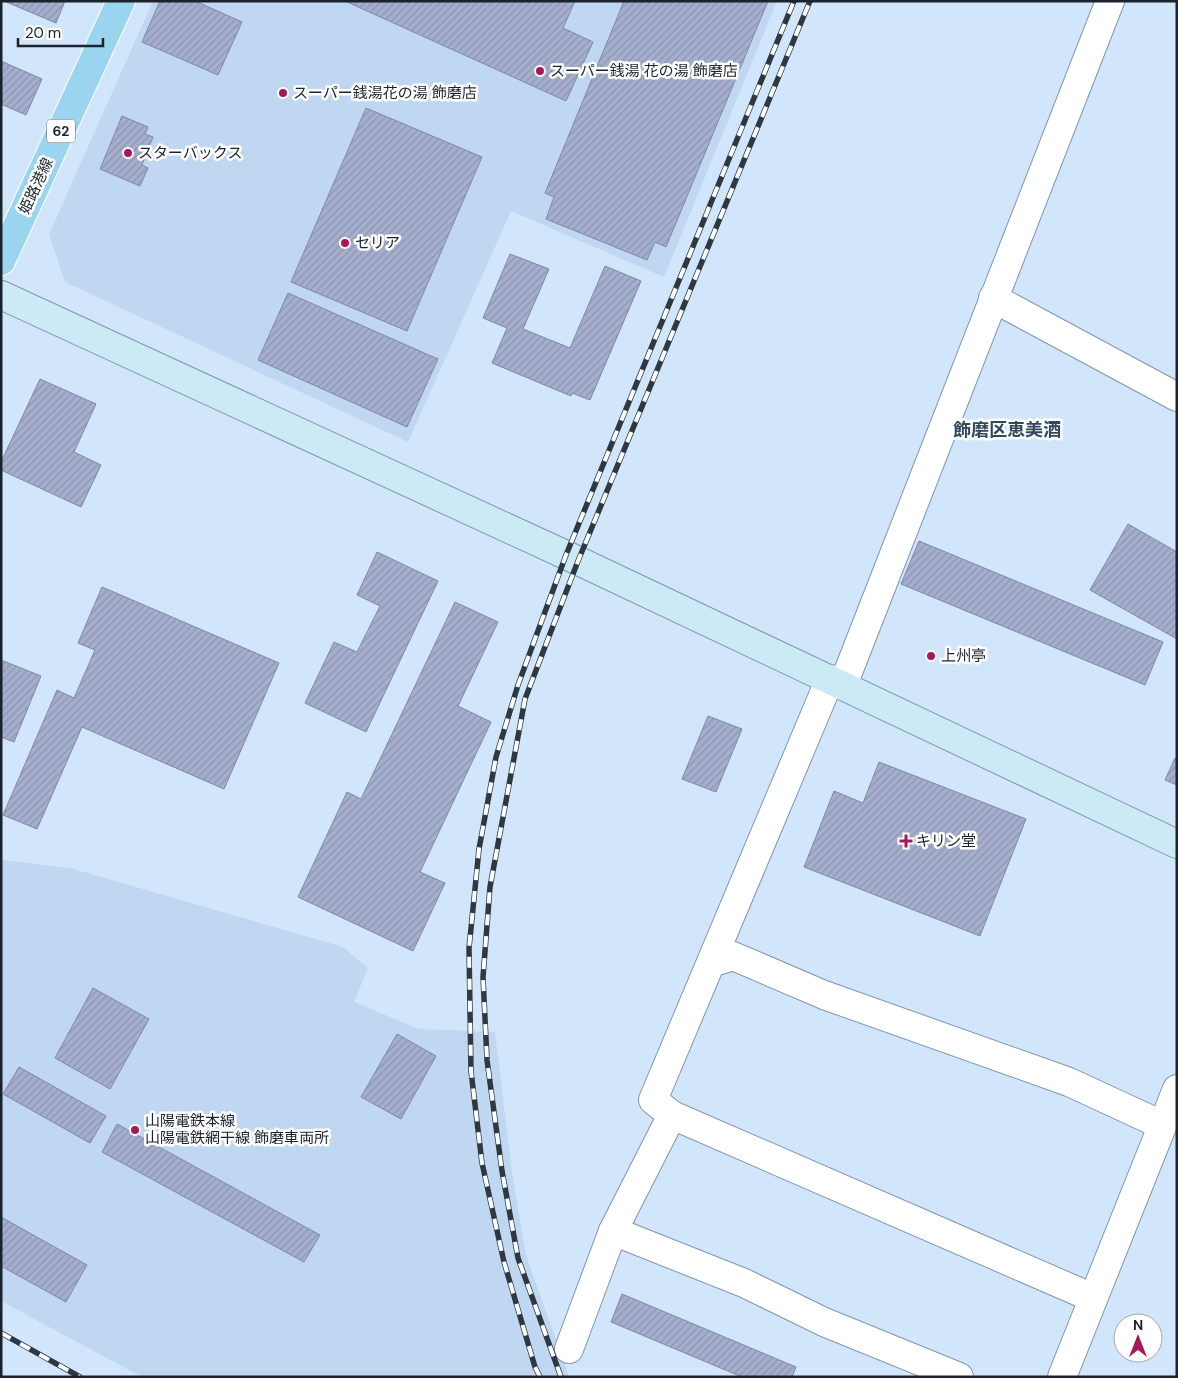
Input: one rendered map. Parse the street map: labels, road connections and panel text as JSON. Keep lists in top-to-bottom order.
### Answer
{
  "streets": {
    "main road": ["62", "姫路港線"]
  },
  "districts": ["飾磨区恵美酒"],
  "places": {
    "other": [
      "スーパー銭湯 花の湯 飾磨店",
      "スーパー銭湯花の湯 飾磨店",
      "スターバックス",
      "セリア",
      "上州亭",
      "山陽電鉄本線 山陽電鉄網干線 飾磨車両所"
    ],
    "health": ["キリン堂"]
  },
  "scale_bar": "20 m",
  "north": "top"
}
